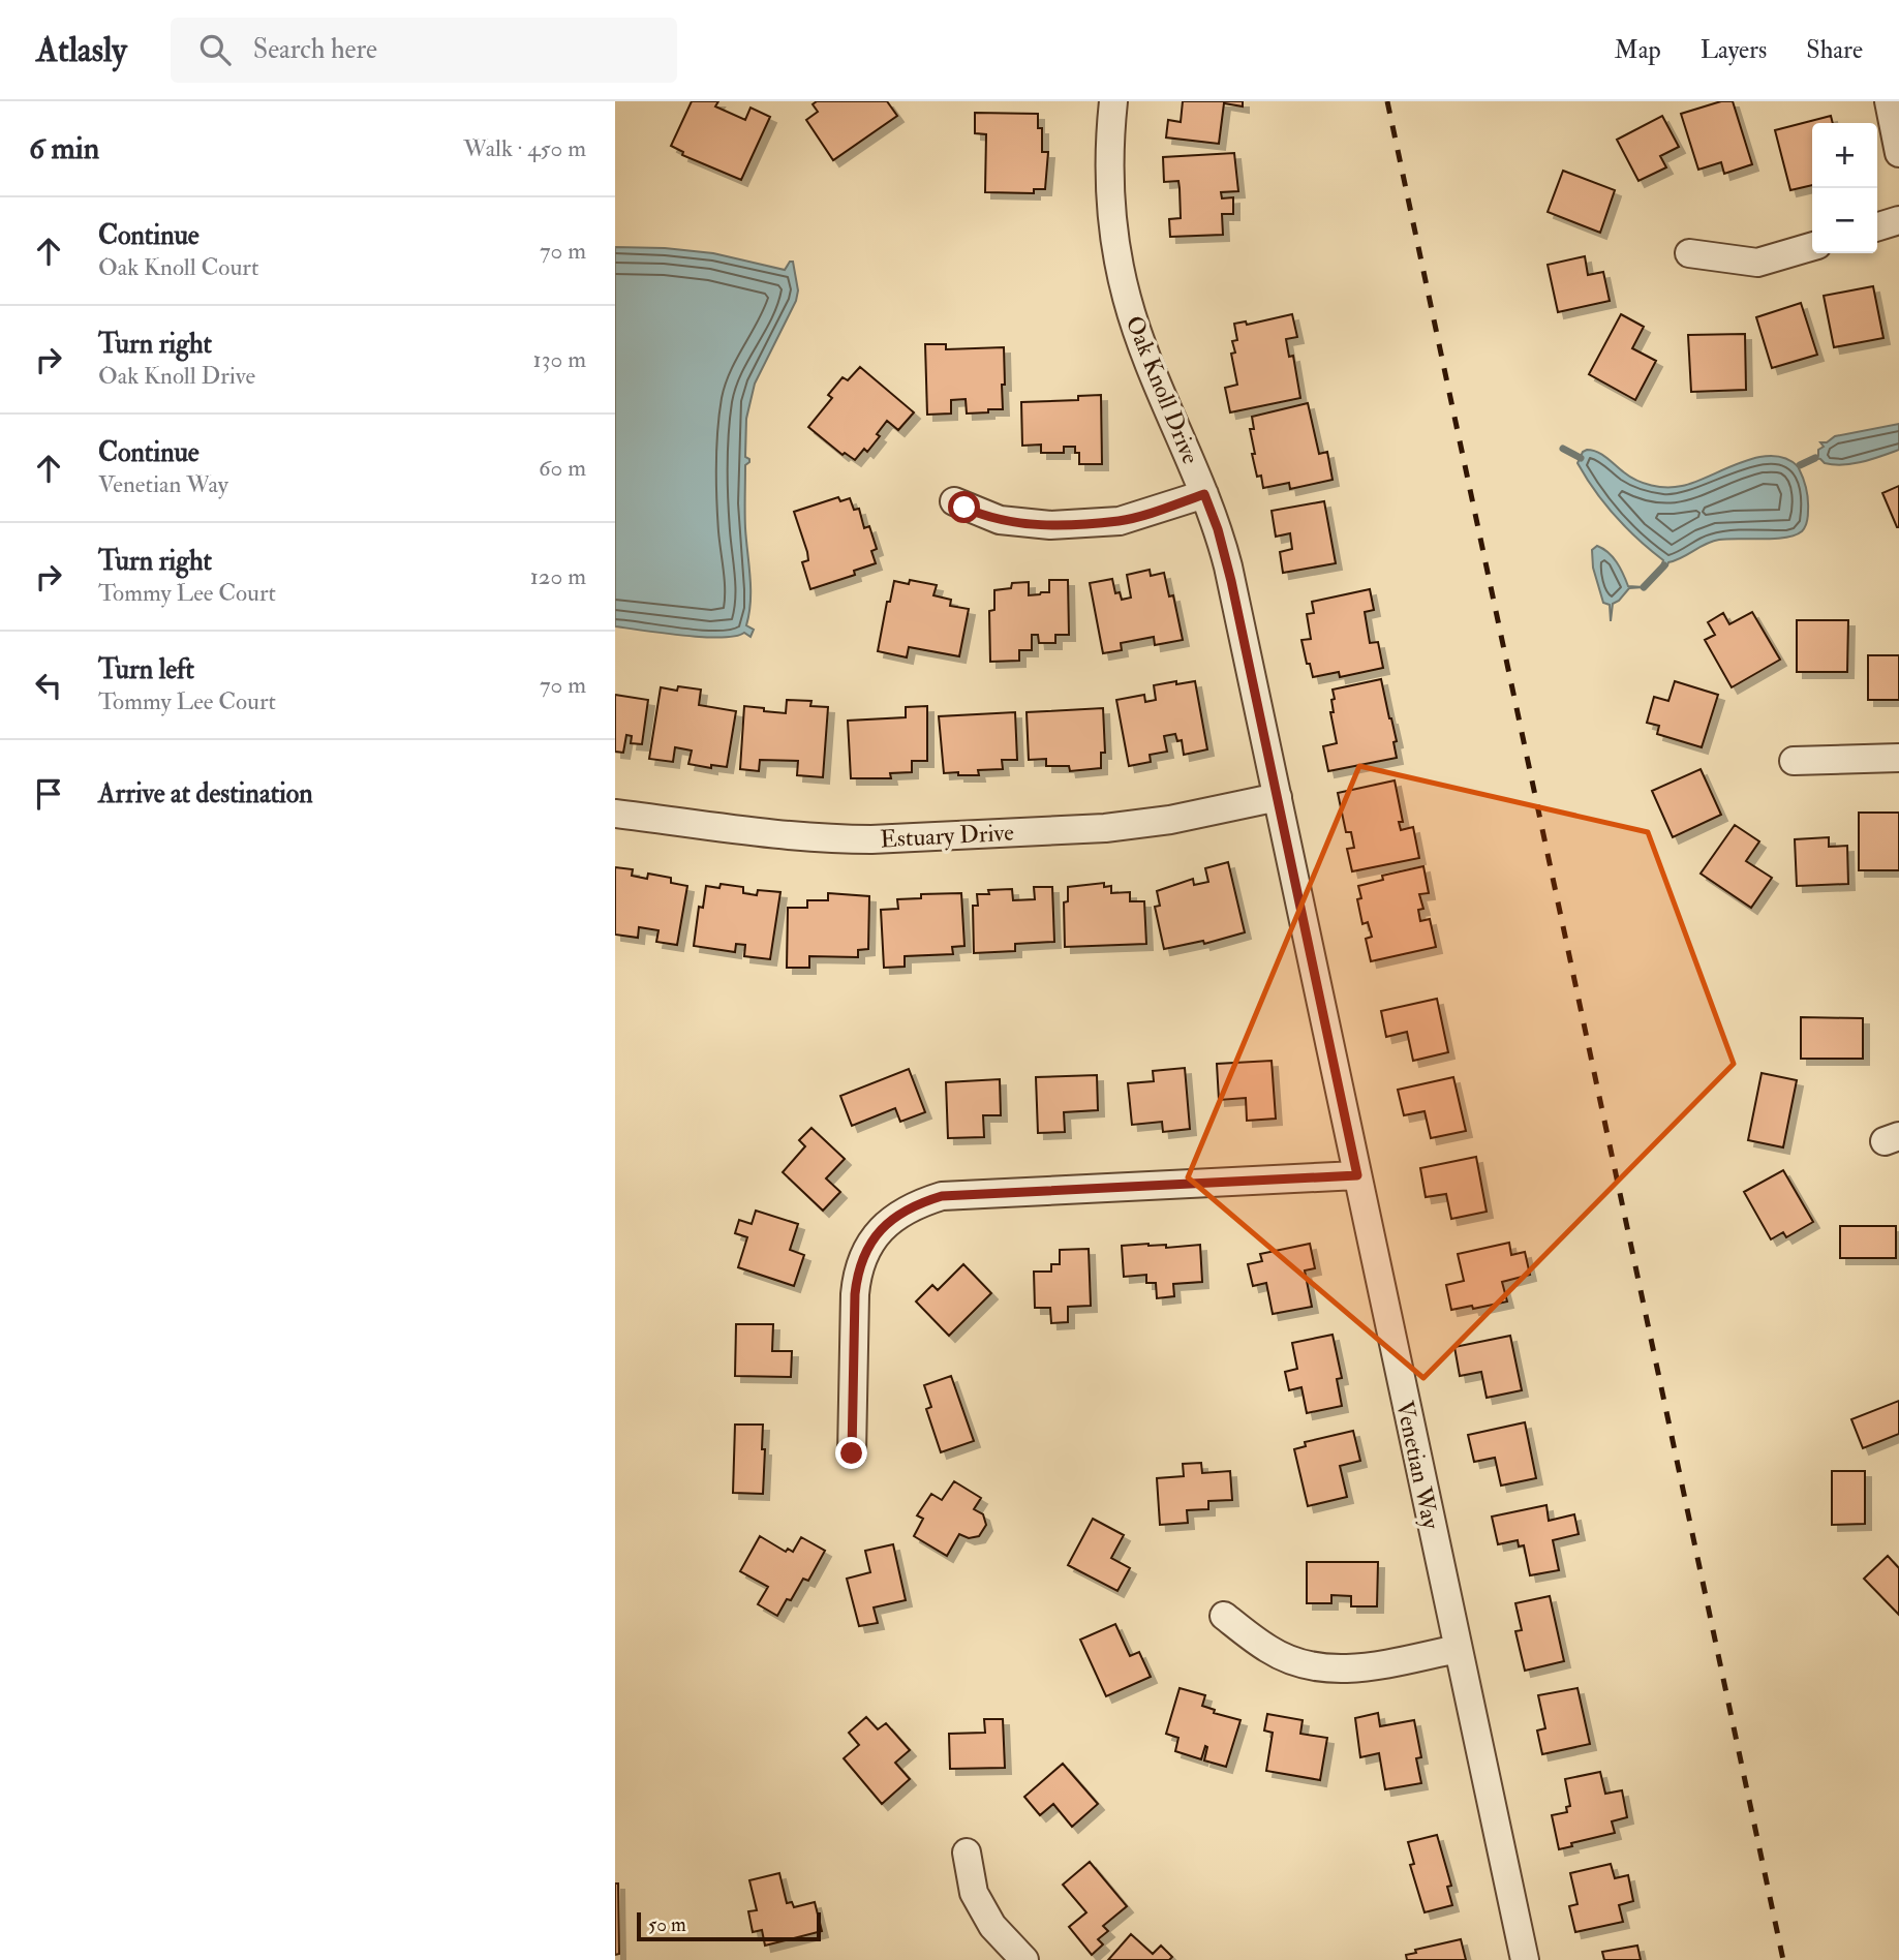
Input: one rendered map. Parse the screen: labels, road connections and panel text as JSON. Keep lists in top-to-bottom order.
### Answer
{
  "streets": {
    "street": ["Oak Knoll Drive", "Estuary Drive", "Venetian Way"]
  },
  "crossings": [
    ["Oak Knoll Drive", "Estuary Drive"],
    ["Oak Knoll Drive", "Venetian Way"]
  ],
  "scale_bar": "50 m",
  "page": {
    "header": "Atlasly",
    "search": "Search here",
    "nav": ["Map", "Layers", "Share"],
    "heading": ["6 min", "Walk · 450 m"],
    "map_buttons": ["+", "−"],
    "list": [
      ["Continue", "Oak Knoll Court", "70 m"],
      ["Turn right", "Oak Knoll Drive", "130 m"],
      ["Continue", "Venetian Way", "60 m"],
      ["Turn right", "Tommy Lee Court", "120 m"],
      ["Turn left", "Tommy Lee Court", "70 m"],
      "Arrive at destination"
    ],
    "scale": "50 m"
  }
}
